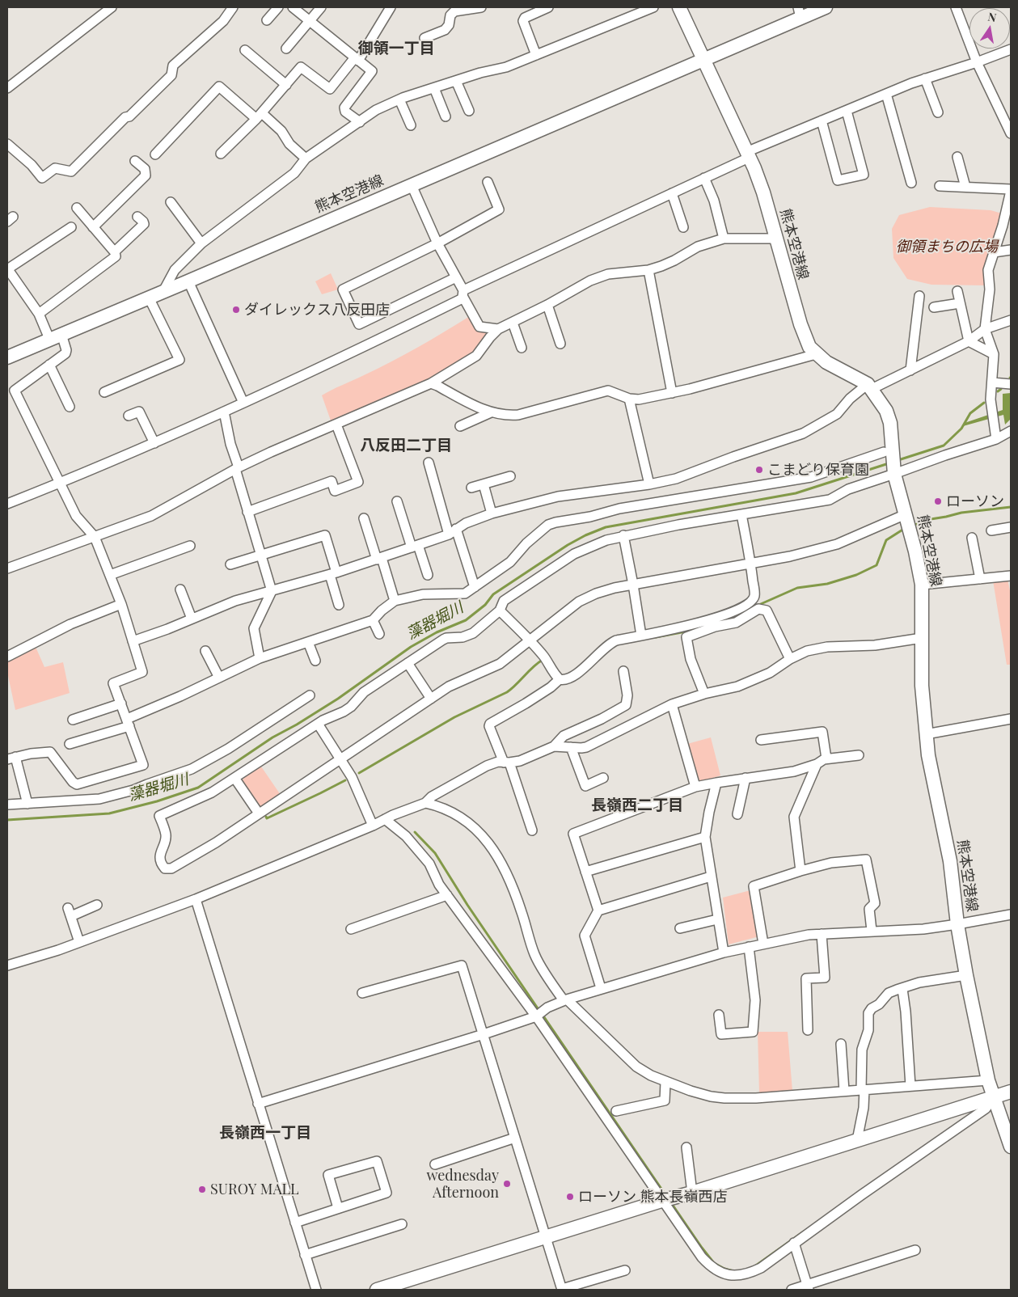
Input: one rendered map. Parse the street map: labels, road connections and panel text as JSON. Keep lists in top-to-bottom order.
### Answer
{
  "streets": {
    "main road": ["熊本空港線"]
  },
  "districts": [
    "御領一丁目",
    "八反田二丁目",
    "長嶺西二丁目",
    "長嶺西一丁目"
  ],
  "water": ["藻器堀川"],
  "parks": ["御領まちの広場"],
  "places": [
    "ダイレックス八反田店",
    "こまどり保育園",
    "ローソン",
    "wednesday Afternoon",
    "SUROY MALL",
    "ローソン 熊本長嶺西店"
  ],
  "north": "top"
}
